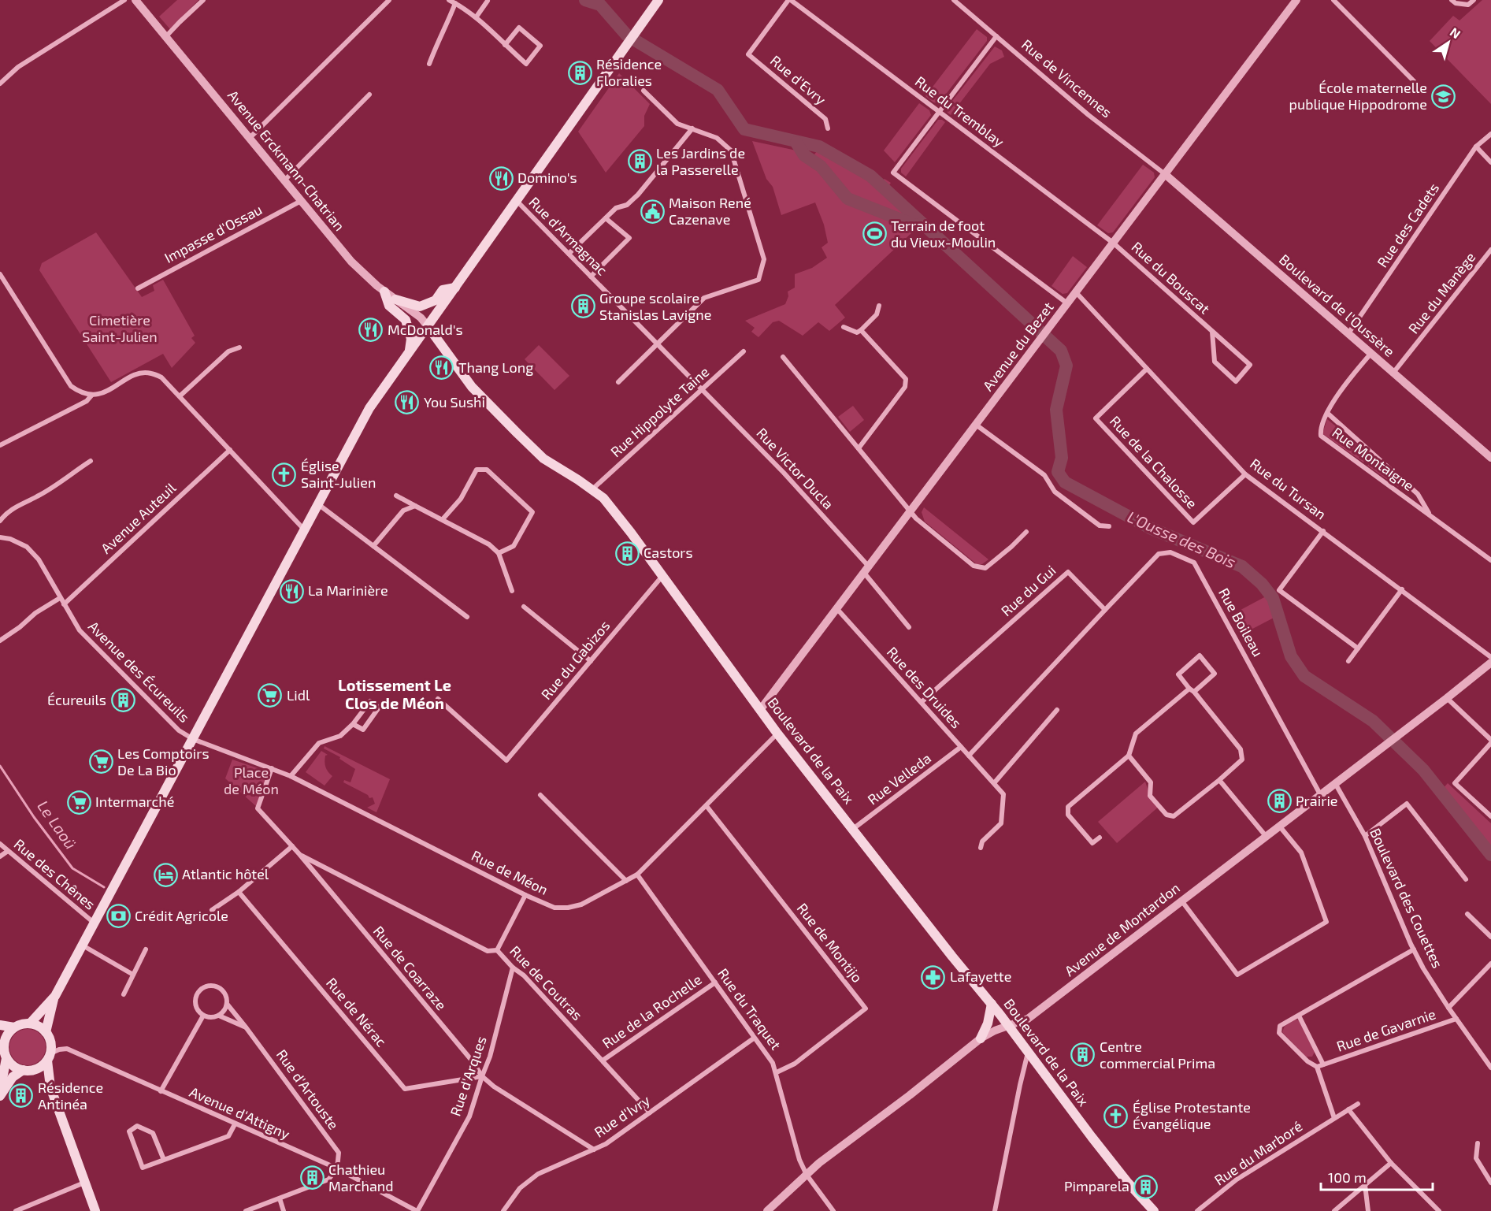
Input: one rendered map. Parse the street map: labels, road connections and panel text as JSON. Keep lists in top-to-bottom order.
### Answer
{
  "streets": {
    "main road": ["Boulevard de la Paix"],
    "street": [
      "Rue de Vincennes",
      "Rue d'Evry",
      "Rue du Tremblay",
      "Avenue Erckmann-Chatrian",
      "Rue des Cadets",
      "Impasse d'Ossau",
      "Rue d'Armagnac",
      "Rue du Bouscat",
      "Rue du Manège",
      "Boulevard de l'Oussère",
      "Avenue du Bezet",
      "Rue Hippolyte Taine",
      "Rue Montaigne",
      "Rue de la Chalosse",
      "Rue Victor Ducla",
      "Rue du Tursan",
      "Avenue Auteuil",
      "Rue du Gui",
      "Rue Boileau",
      "Rue du Gabizos",
      "Avenue des Écureuils",
      "Rue des Druides",
      "Rue Velleda",
      "Rue de Méon",
      "Rue des Chênes",
      "Boulevard des Couettes",
      "Avenue de Montardon",
      "Rue de Montijo",
      "Rue de Coarraze",
      "Rue de Coutras",
      "Rue du Traquet",
      "Rue de la Rochelle",
      "Rue de Nérac",
      "Rue de Gavarnie",
      "Rue d'Arques",
      "Rue d'Artouste",
      "Avenue d'Attigny",
      "Rue d'Ivry",
      "Rue du Marboré"
    ]
  },
  "crossings": [
    ["Rue de Vincennes", "Boulevard de l'Oussère"],
    ["Rue de Vincennes", "Avenue du Bezet"],
    ["Rue d'Evry", "Rue du Tremblay"],
    ["Rue du Tremblay", "Rue du Bouscat"],
    ["Rue du Tremblay", "Avenue du Bezet"],
    ["Avenue Erckmann-Chatrian", "Impasse d'Ossau"],
    ["Avenue Erckmann-Chatrian", "Boulevard de la Paix"],
    ["Rue des Cadets", "Boulevard de l'Oussère"],
    ["Rue d'Armagnac", "Rue Hippolyte Taine"],
    ["Rue d'Armagnac", "Rue Victor Ducla"],
    ["Rue du Bouscat", "Avenue du Bezet"],
    ["Rue du Manège", "Boulevard de l'Oussère"],
    ["Boulevard de l'Oussère", "Avenue du Bezet"],
    ["Boulevard de l'Oussère", "Rue Montaigne"],
    ["Avenue du Bezet", "Rue Victor Ducla"],
    ["Avenue du Bezet", "Rue du Tursan"],
    ["Avenue du Bezet", "Rue des Druides"],
    ["Avenue du Bezet", "Boulevard de la Paix"],
    ["Rue Hippolyte Taine", "Rue Victor Ducla"],
    ["Rue Hippolyte Taine", "Boulevard de la Paix"],
    ["Rue de la Chalosse", "Rue du Tursan"],
    ["Avenue Auteuil", "Avenue des Écureuils"],
    ["Rue du Gui", "Rue Boileau"],
    ["Rue du Gui", "Rue des Druides"],
    ["Rue Boileau", "Avenue de Montardon"],
    ["Rue du Gabizos", "Boulevard de la Paix"],
    ["Avenue des Écureuils", "Rue de Méon"],
    ["Rue des Druides", "Rue Velleda"],
    ["Boulevard de la Paix", "Rue Velleda"],
    ["Boulevard de la Paix", "Rue de Méon"],
    ["Boulevard de la Paix", "Avenue de Montardon"],
    ["Rue de Méon", "Rue de Montijo"],
    ["Rue de Méon", "Rue de Coarraze"],
    ["Rue de Méon", "Rue du Traquet"],
    ["Boulevard des Couettes", "Avenue de Montardon"],
    ["Boulevard des Couettes", "Rue de Gavarnie"],
    ["Avenue de Montardon", "Rue du Traquet"],
    ["Rue de Montijo", "Rue du Traquet"],
    ["Rue de Coarraze", "Rue de Coutras"],
    ["Rue de Coarraze", "Rue de Nérac"],
    ["Rue de Coarraze", "Rue d'Arques"],
    ["Rue de Coarraze", "Rue d'Ivry"],
    ["Rue de Coutras", "Rue de la Rochelle"],
    ["Rue de Coutras", "Rue d'Arques"],
    ["Rue de Coutras", "Rue d'Ivry"],
    ["Rue du Traquet", "Rue de la Rochelle"],
    ["Rue du Traquet", "Rue d'Ivry"],
    ["Rue de Nérac", "Rue d'Arques"],
    ["Rue d'Arques", "Avenue d'Attigny"],
    ["Rue d'Artouste", "Avenue d'Attigny"]
  ],
  "districts": ["Lotissement Le Clos de Méon"],
  "water": ["L'Ousse des Bois", "Le Laoü"],
  "parks": ["Cimetière Saint-Julien", "Place de Méon"],
  "places": {
    "building": [
      "Résidence Floralies",
      "Les Jardins de la Passerelle",
      "Groupe scolaire Stanislas Lavigne",
      "Castors",
      "Écureuils",
      "Prairie",
      "Centre commercial Prima",
      "Résidence Antinéa",
      "Chathieu Marchand",
      "Pimparela"
    ],
    "school or university": ["École maternelle publique Hippodrome"],
    "restaurant": [
      "Domino's",
      "McDonald's",
      "Thang Long",
      "You Sushi",
      "La Marinière"
    ],
    "public building": ["Maison René Cazenave"],
    "sports": ["Terrain de foot du Vieux-Moulin"],
    "church": ["Église Saint-Julien", "Église Protestante Évangélique"],
    "supermarket": ["Lidl", "Les Comptoirs De La Bio", "Intermarché"],
    "hotel": ["Atlantic hôtel"],
    "bank": ["Crédit Agricole"],
    "pharmacy": ["Lafayette"]
  },
  "scale_bar": "100 m",
  "north": "top right"
}
